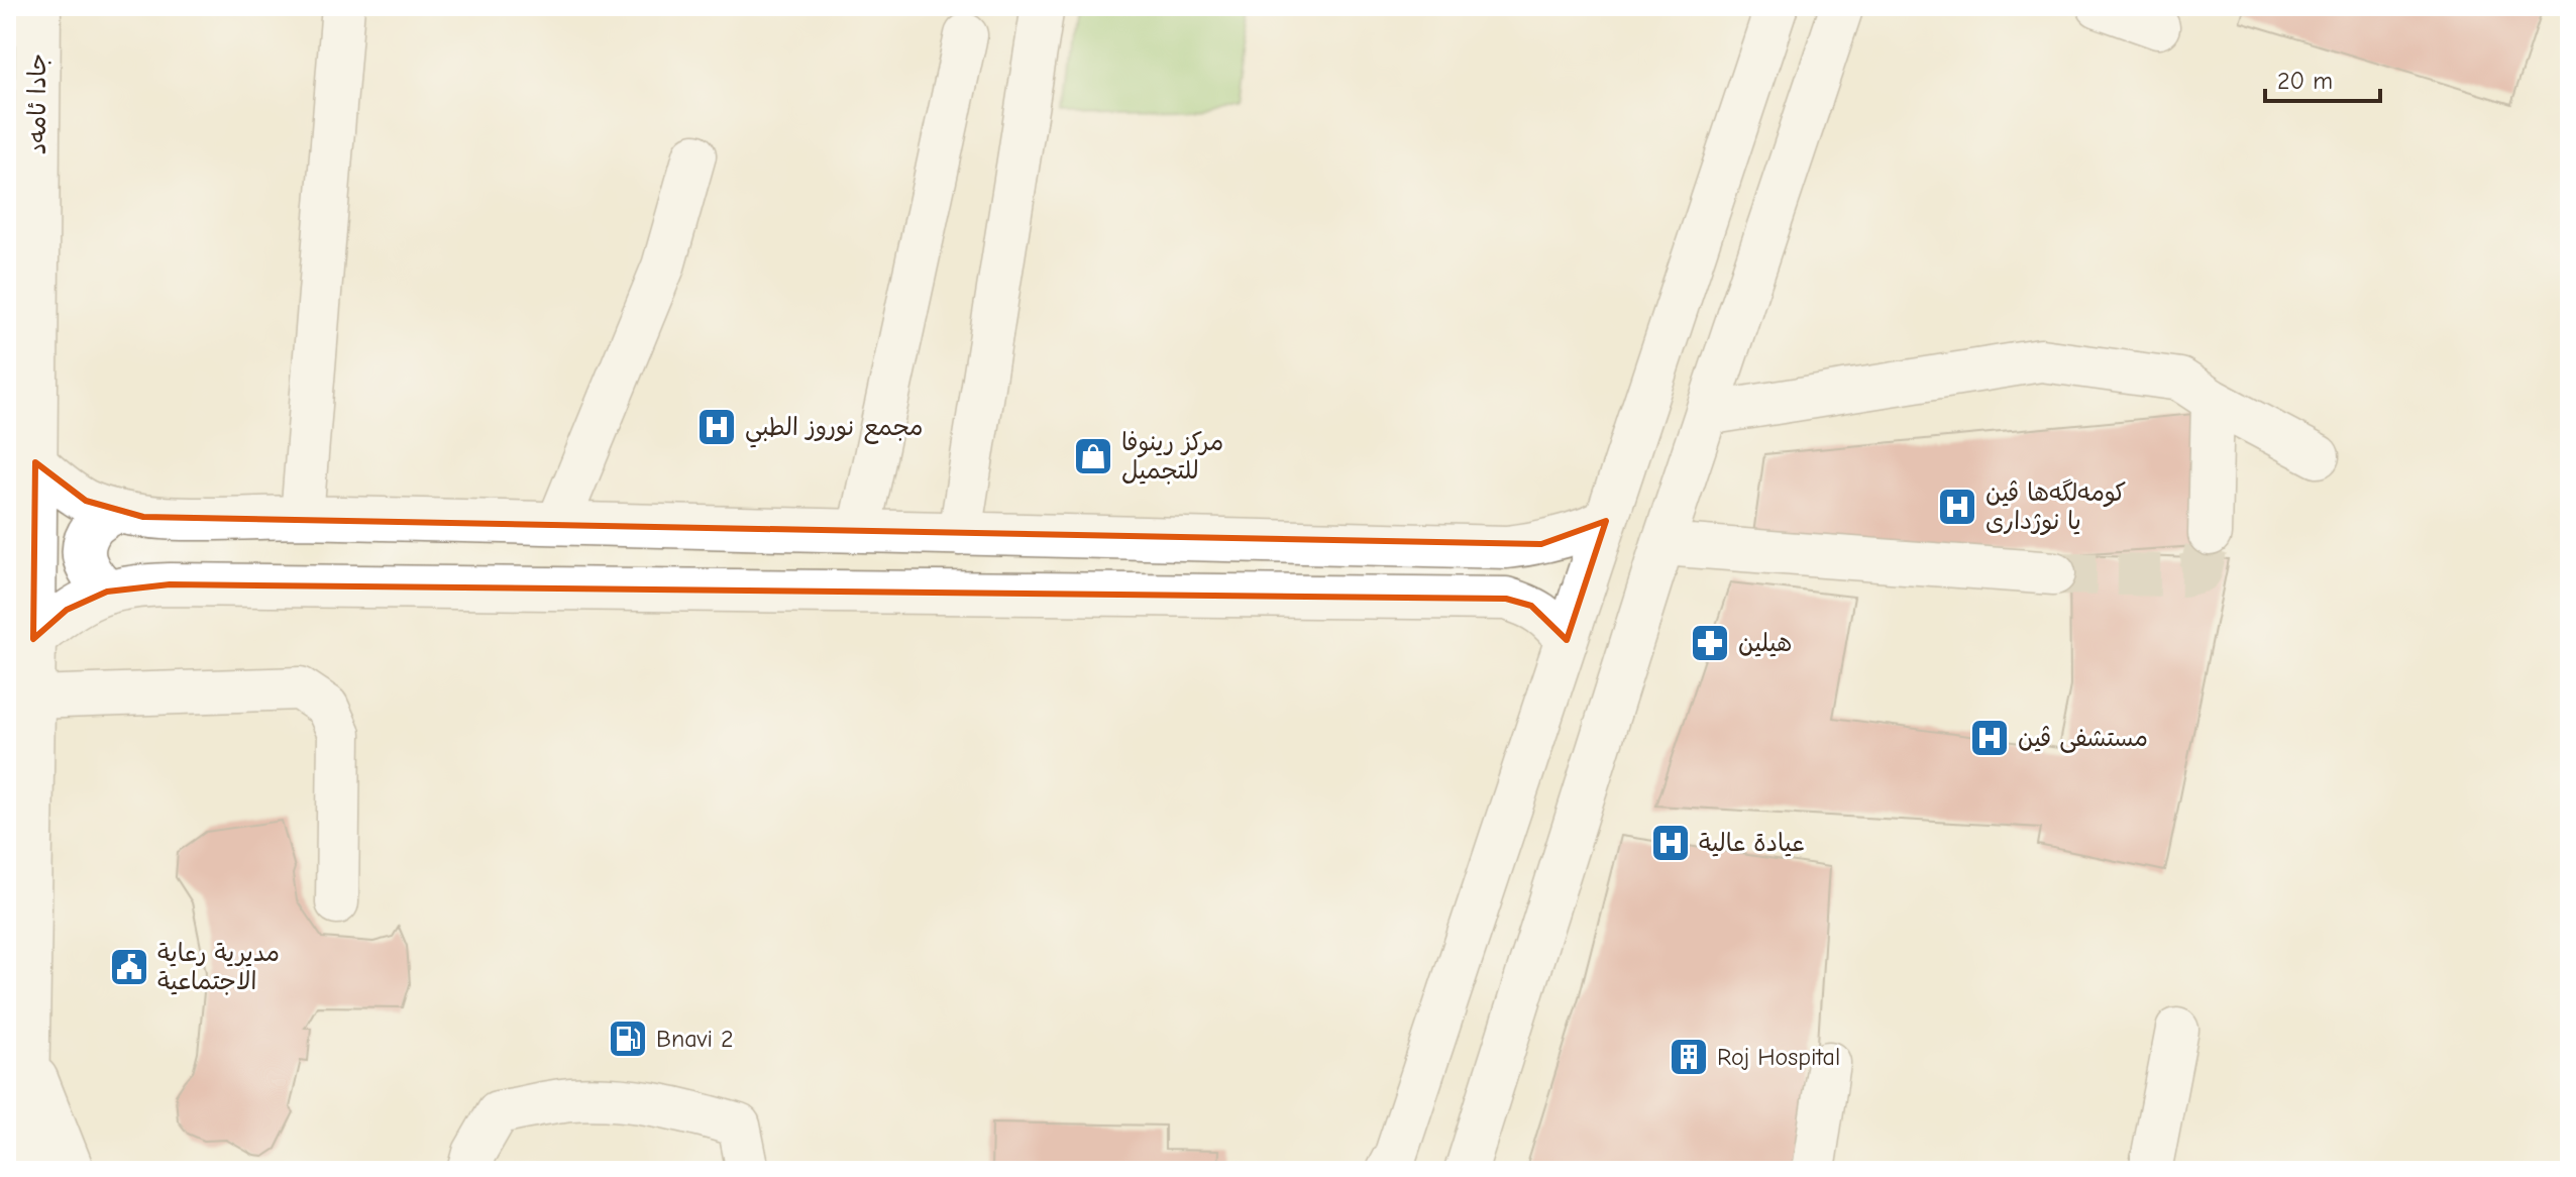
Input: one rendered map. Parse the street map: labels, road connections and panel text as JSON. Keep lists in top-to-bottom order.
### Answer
{
  "streets": {
    "main road": ["جادا ئامەد"]
  },
  "places": {
    "hospital": [
      "مجمع نوروز الطبي",
      "کومەلگەها ڤین یا نوژداری",
      "مستشفى ڤين",
      "عيادة عالية"
    ],
    "shop": ["مركز رينوفا للتجميل"],
    "pharmacy": ["هيلين"],
    "public building": ["مديرية رعاية الاجتماعية"],
    "fuel station": ["Bnavi 2"],
    "building": ["Roj Hospital"]
  },
  "scale_bar": "20 m"
}
